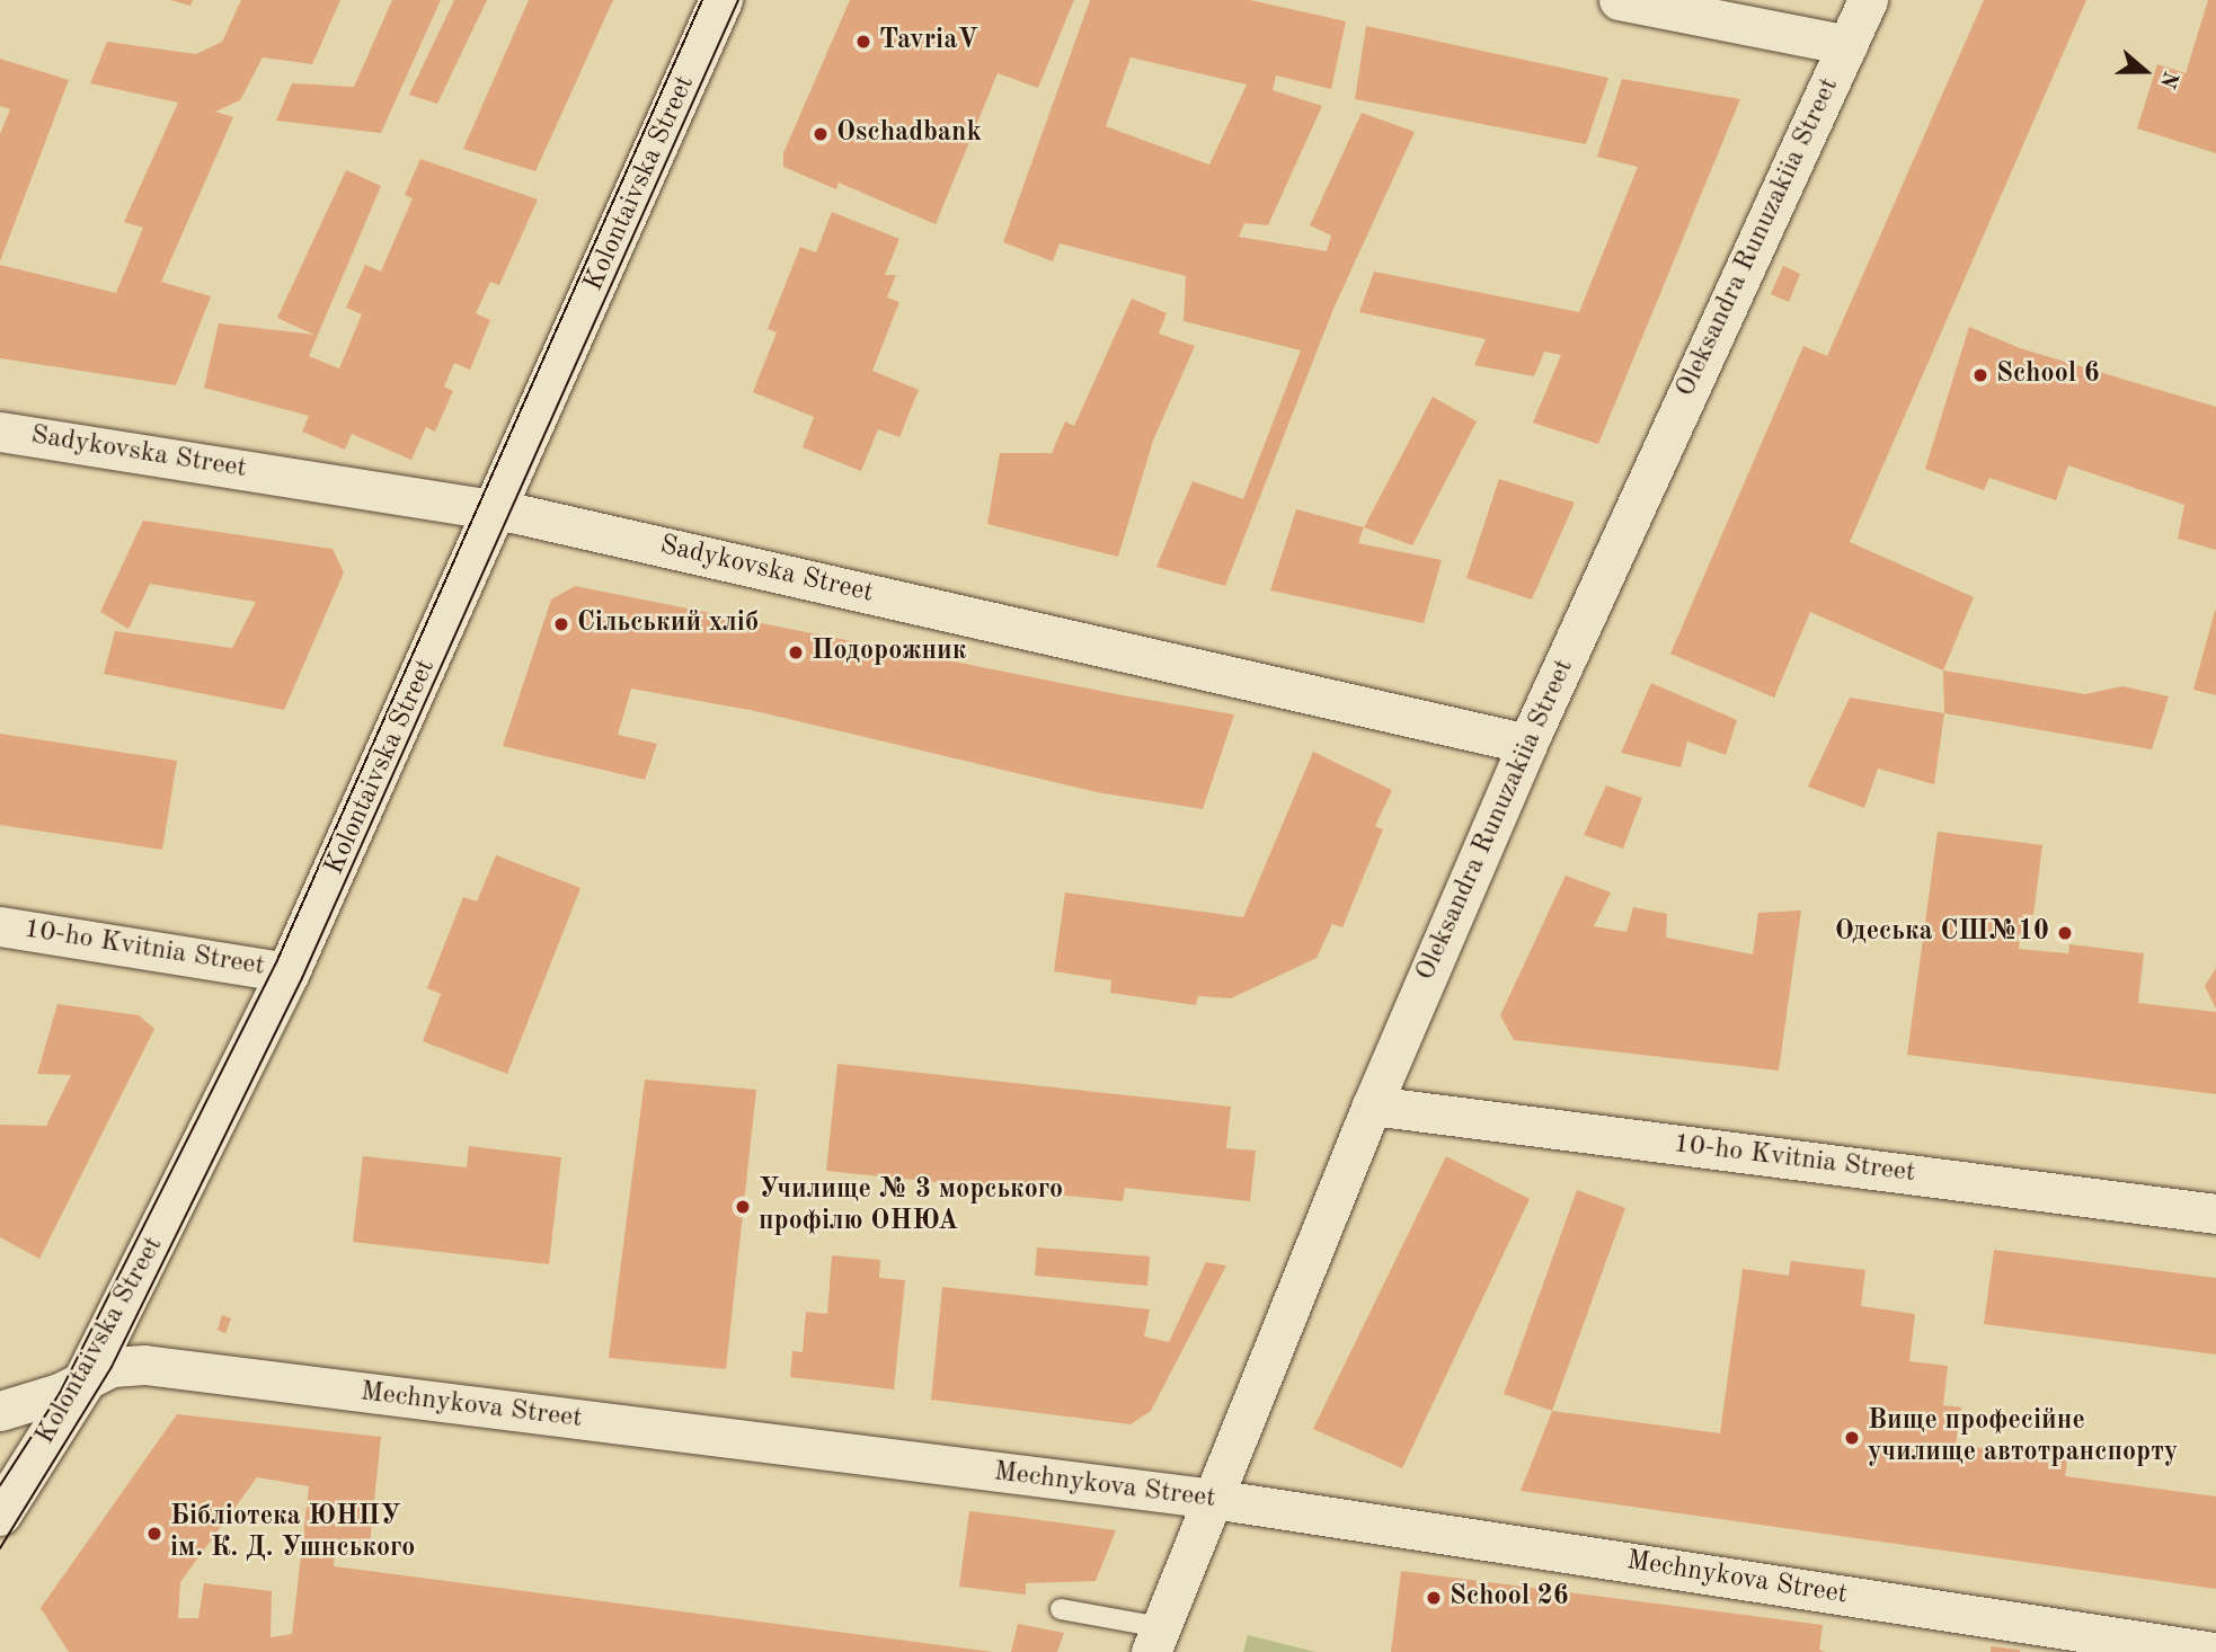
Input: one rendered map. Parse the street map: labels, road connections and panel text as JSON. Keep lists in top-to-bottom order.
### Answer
{
  "streets": {
    "main road": ["Kolontaivska Street"],
    "street": [
      "Oleksandra Runuzakiia Street",
      "Sadykovska Street",
      "10-ho Kvitnia Street",
      "Mechnykova Street"
    ]
  },
  "crossings": [
    ["Kolontaivska Street", "Sadykovska Street"],
    ["Kolontaivska Street", "10-ho Kvitnia Street"],
    ["Kolontaivska Street", "Mechnykova Street"],
    ["Oleksandra Runuzakiia Street", "Sadykovska Street"],
    ["Oleksandra Runuzakiia Street", "10-ho Kvitnia Street"],
    ["Oleksandra Runuzakiia Street", "Mechnykova Street"]
  ],
  "places": [
    "TavriaV",
    "Oschadbank",
    "School 6",
    "Сільський хліб",
    "Подорожник",
    "Одеська СШ№10",
    "Училище № 3 морського профілю ОНЮА",
    "Вище професійне училище автотранспорту",
    "Бібліотека ЮНПУ ім. К. Д. Ушнського",
    "School 26"
  ],
  "north": "right"
}
